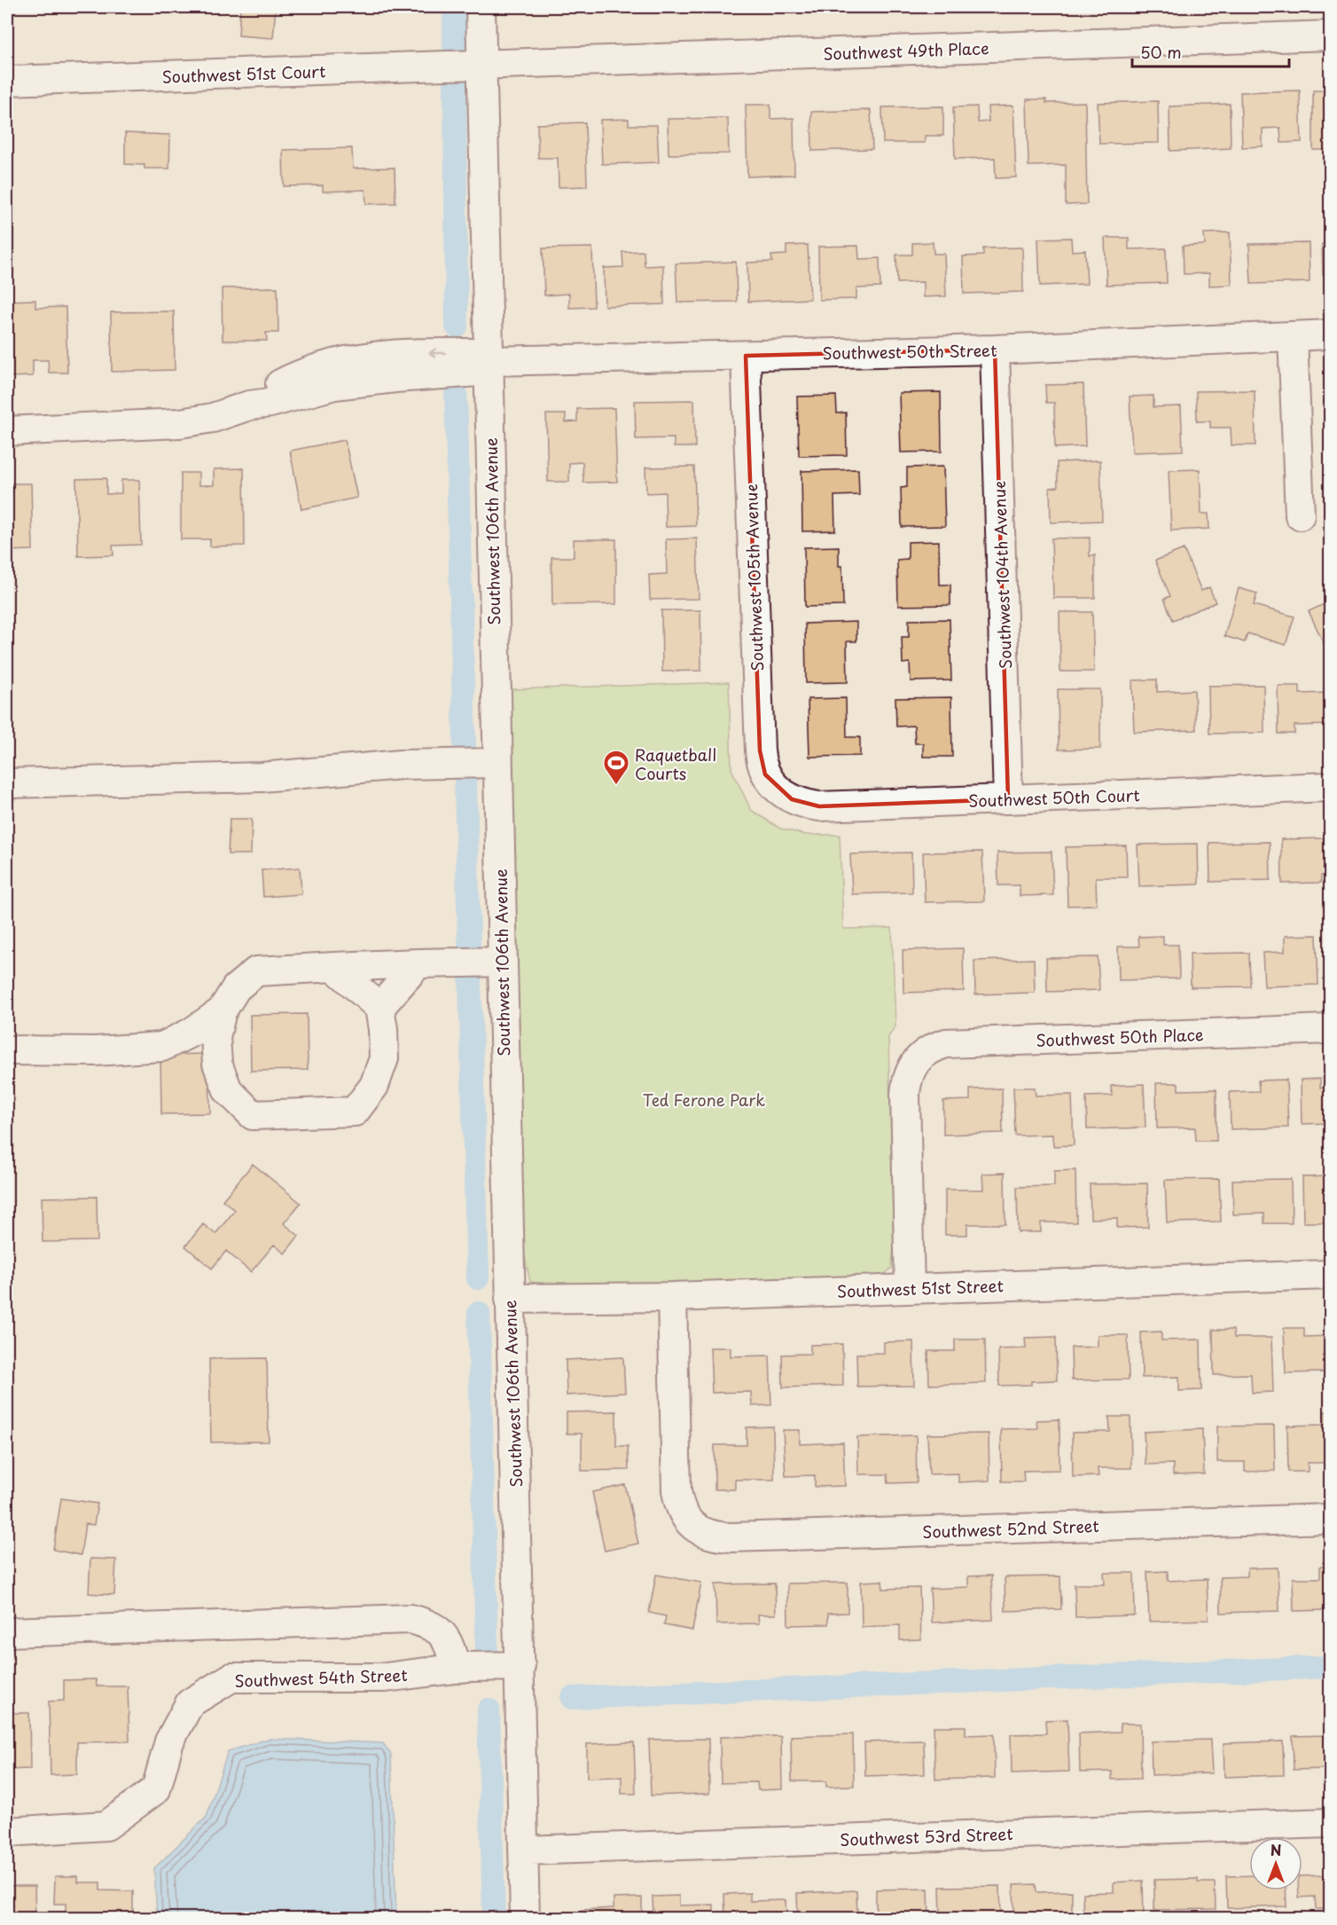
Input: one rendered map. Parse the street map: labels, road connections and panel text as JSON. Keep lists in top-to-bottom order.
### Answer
{
  "streets": {
    "street": [
      "Southwest 49th Place",
      "Southwest 51st Court",
      "Southwest 50th Street",
      "Southwest 106th Avenue",
      "Southwest 104th Avenue",
      "Southwest 105th Avenue",
      "Southwest 50th Court",
      "Southwest 50th Place",
      "Southwest 51st Street",
      "Southwest 52nd Street",
      "Southwest 54th Street",
      "Southwest 53rd Street"
    ]
  },
  "crossings": [
    ["Southwest 49th Place", "Southwest 51st Court"],
    ["Southwest 49th Place", "Southwest 106th Avenue"],
    ["Southwest 51st Court", "Southwest 106th Avenue"],
    ["Southwest 50th Street", "Southwest 106th Avenue"],
    ["Southwest 50th Street", "Southwest 104th Avenue"],
    ["Southwest 50th Street", "Southwest 105th Avenue"],
    ["Southwest 106th Avenue", "Southwest 51st Street"],
    ["Southwest 106th Avenue", "Southwest 54th Street"],
    ["Southwest 106th Avenue", "Southwest 53rd Street"],
    ["Southwest 104th Avenue", "Southwest 50th Court"],
    ["Southwest 105th Avenue", "Southwest 50th Court"],
    ["Southwest 50th Place", "Southwest 51st Street"],
    ["Southwest 51st Street", "Southwest 52nd Street"]
  ],
  "parks": ["Ted Ferone Park"],
  "places": {
    "sports": ["Raquetball Courts"]
  },
  "scale_bar": "50 m",
  "north": "top"
}
